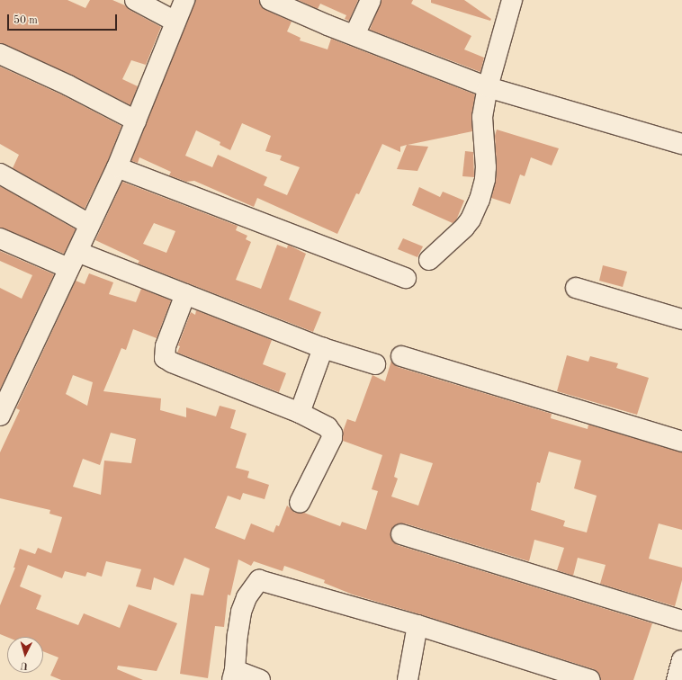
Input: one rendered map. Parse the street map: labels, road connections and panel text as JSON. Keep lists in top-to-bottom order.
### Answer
{
  "scale_bar": "50 m",
  "north": "bottom"
}
